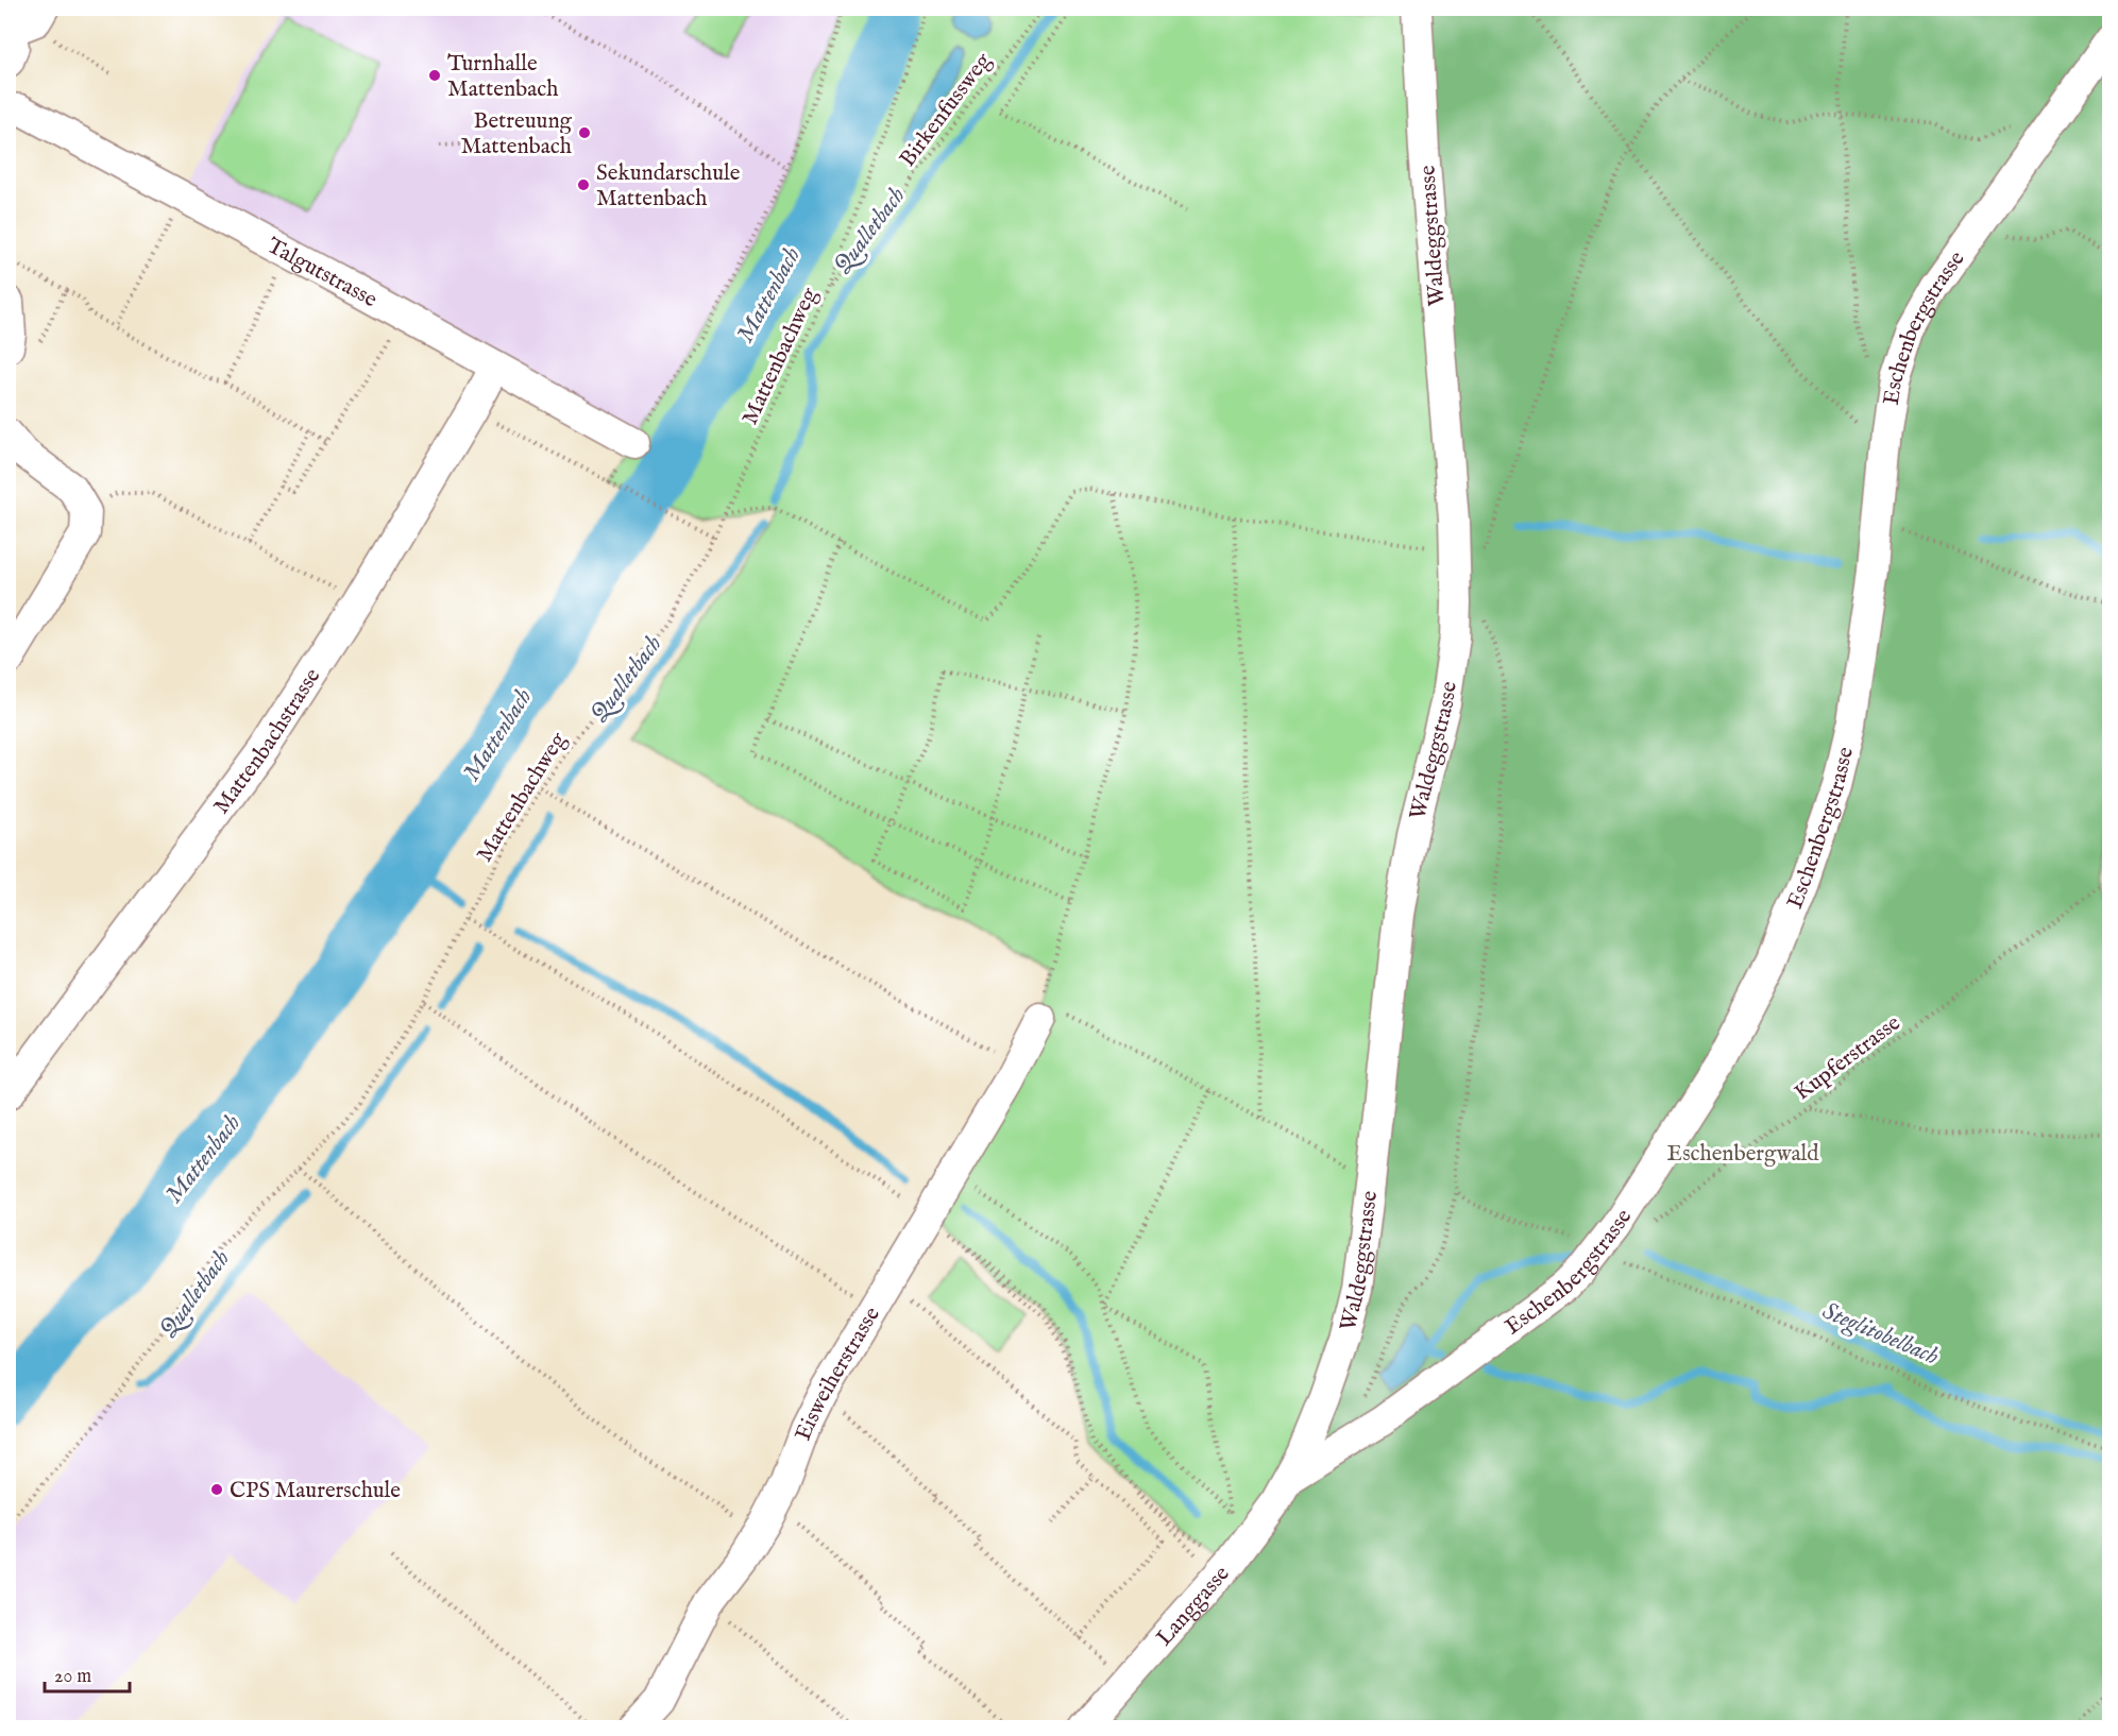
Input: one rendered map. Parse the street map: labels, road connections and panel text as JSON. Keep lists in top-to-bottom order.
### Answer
{
  "streets": {
    "street": [
      "Waldeggstrasse",
      "Talgutstrasse",
      "Eschenbergstrasse",
      "Mattenbachstrasse",
      "Eisweiherstrasse",
      "Langgasse"
    ],
    "path": ["Birkenfussweg", "Mattenbachweg", "Kupferstrasse"]
  },
  "crossings": [
    ["Birkenfussweg", "Mattenbachweg"],
    ["Waldeggstrasse", "Eschenbergstrasse"],
    ["Waldeggstrasse", "Langgasse"],
    ["Talgutstrasse", "Mattenbachstrasse"],
    ["Eschenbergstrasse", "Langgasse"]
  ],
  "water": ["Qualletbach", "Mattenbach", "Steglitobelbach"],
  "parks": ["Eschenbergwald"],
  "places": [
    "Turnhalle Mattenbach",
    "Betreuung Mattenbach",
    "Sekundarschule Mattenbach",
    "CPS Maurerschule"
  ],
  "scale_bar": "20 m"
}
